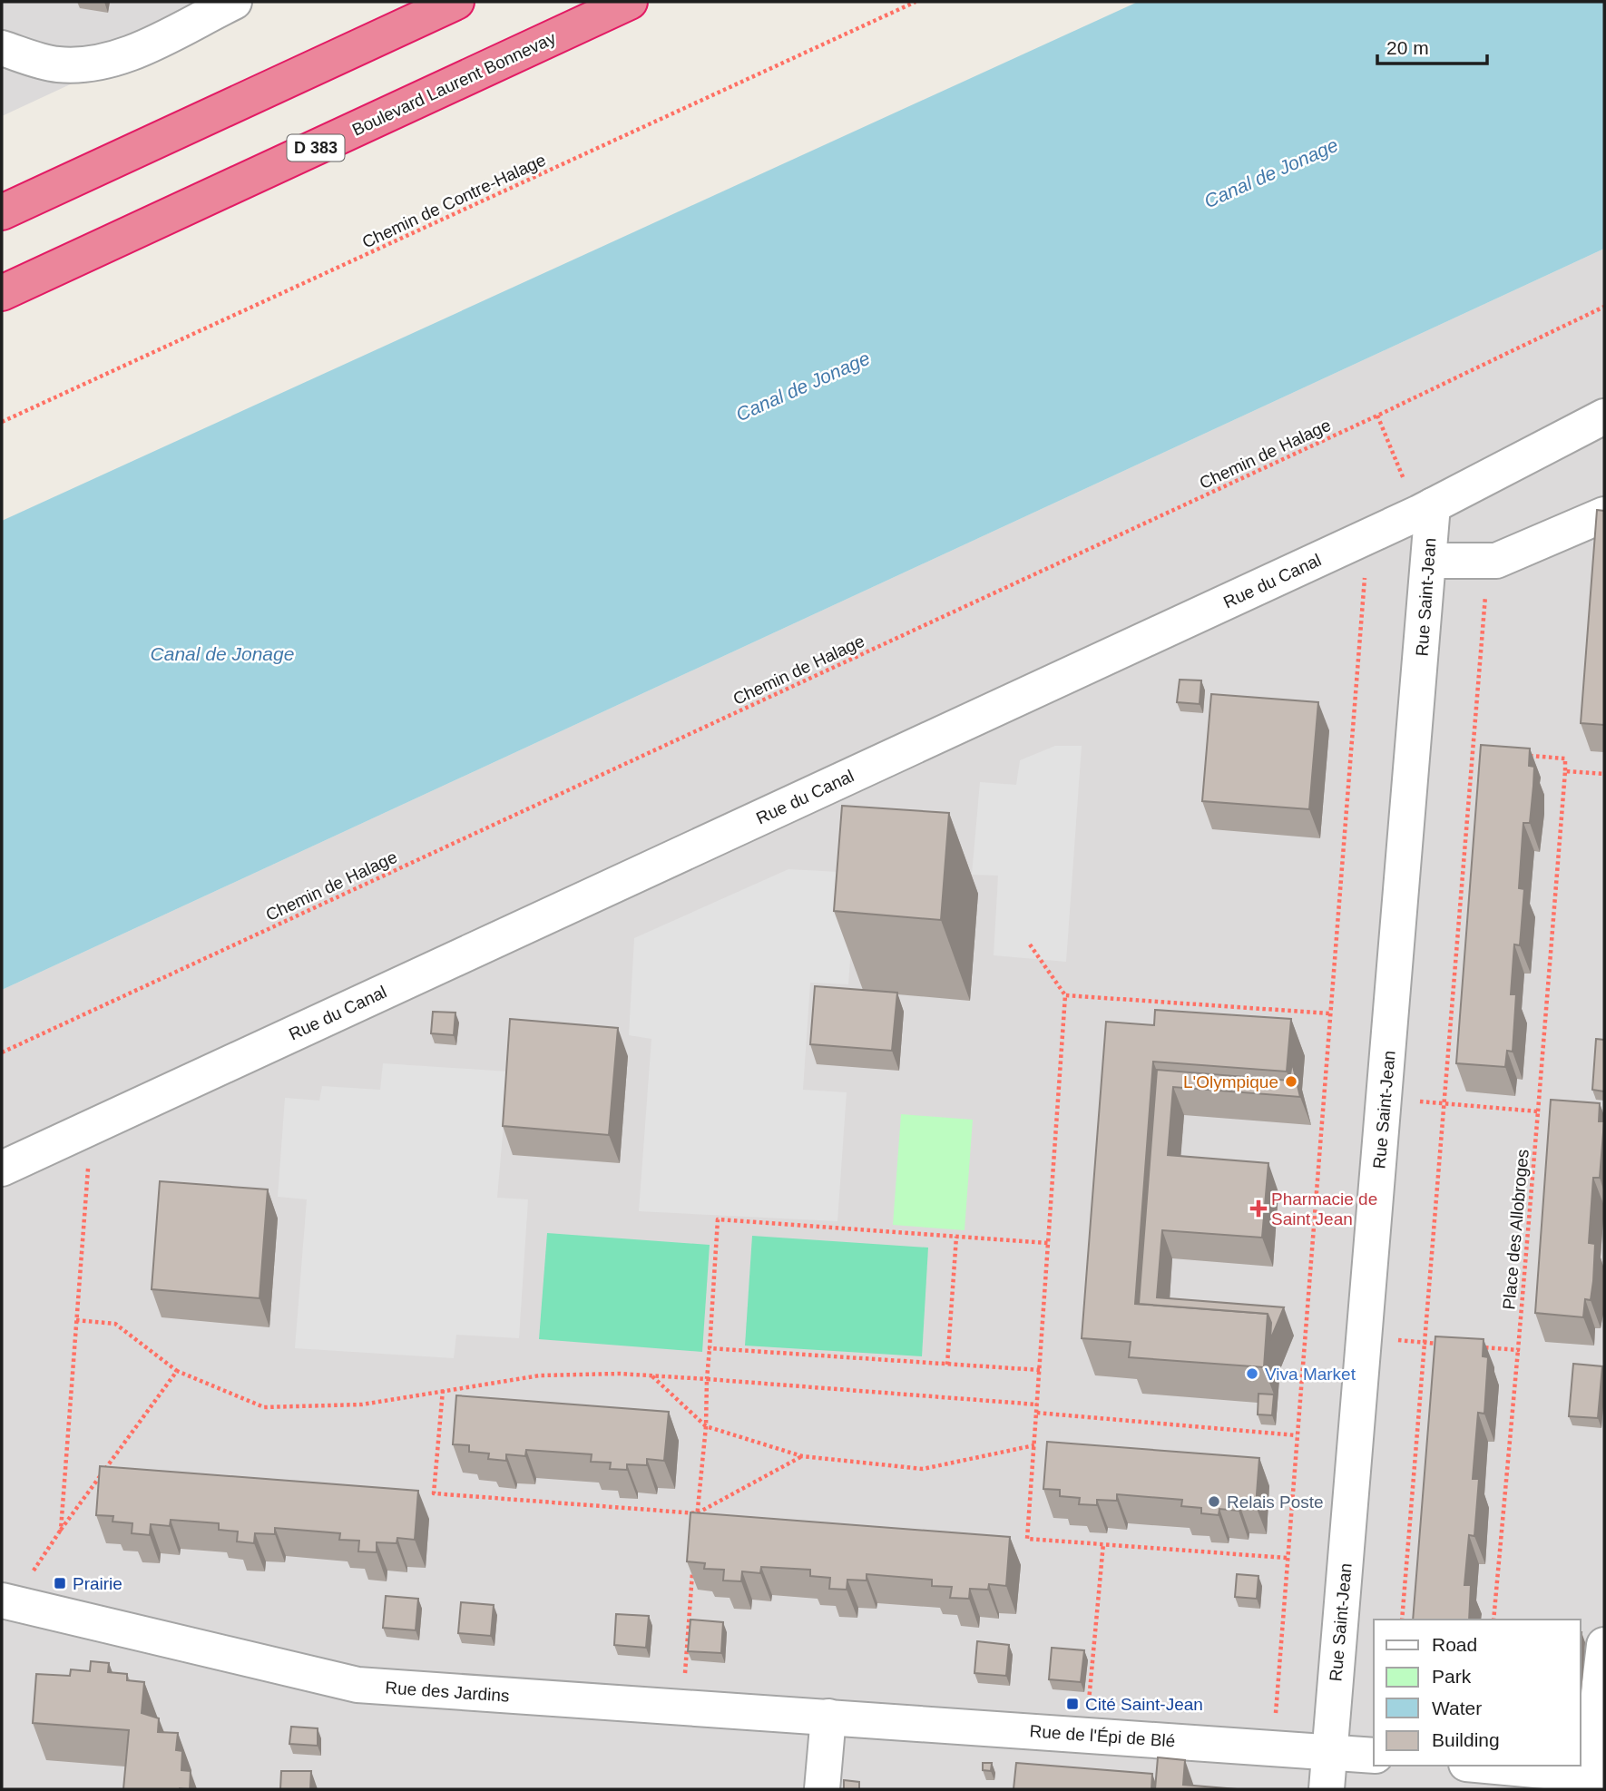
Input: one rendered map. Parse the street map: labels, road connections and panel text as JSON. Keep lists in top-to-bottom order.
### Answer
{
  "streets": {
    "highway": ["Boulevard Laurent Bonnevay", "D 383"],
    "street": [
      "Rue du Canal",
      "Rue Saint-Jean",
      "Rue des Jardins",
      "Rue de l'Épi de Blé"
    ],
    "path": ["Chemin de Contre-Halage", "Chemin de Halage", "Place des Allobroges"]
  },
  "crossings": [
    ["Rue du Canal", "Rue Saint-Jean"],
    ["Rue Saint-Jean", "Rue de l'Épi de Blé"],
    ["Rue des Jardins", "Rue de l'Épi de Blé"]
  ],
  "water": ["Canal de Jonage"],
  "places": {
    "other": ["L'Olympique", "Viva Market", "Relais Poste"],
    "health": ["Pharmacie de Saint Jean"],
    "transit": ["Prairie", "Cité Saint-Jean"]
  },
  "legend": [
    "Road",
    "Park",
    "Water",
    "Building"
  ],
  "scale_bar": "20 m"
}
